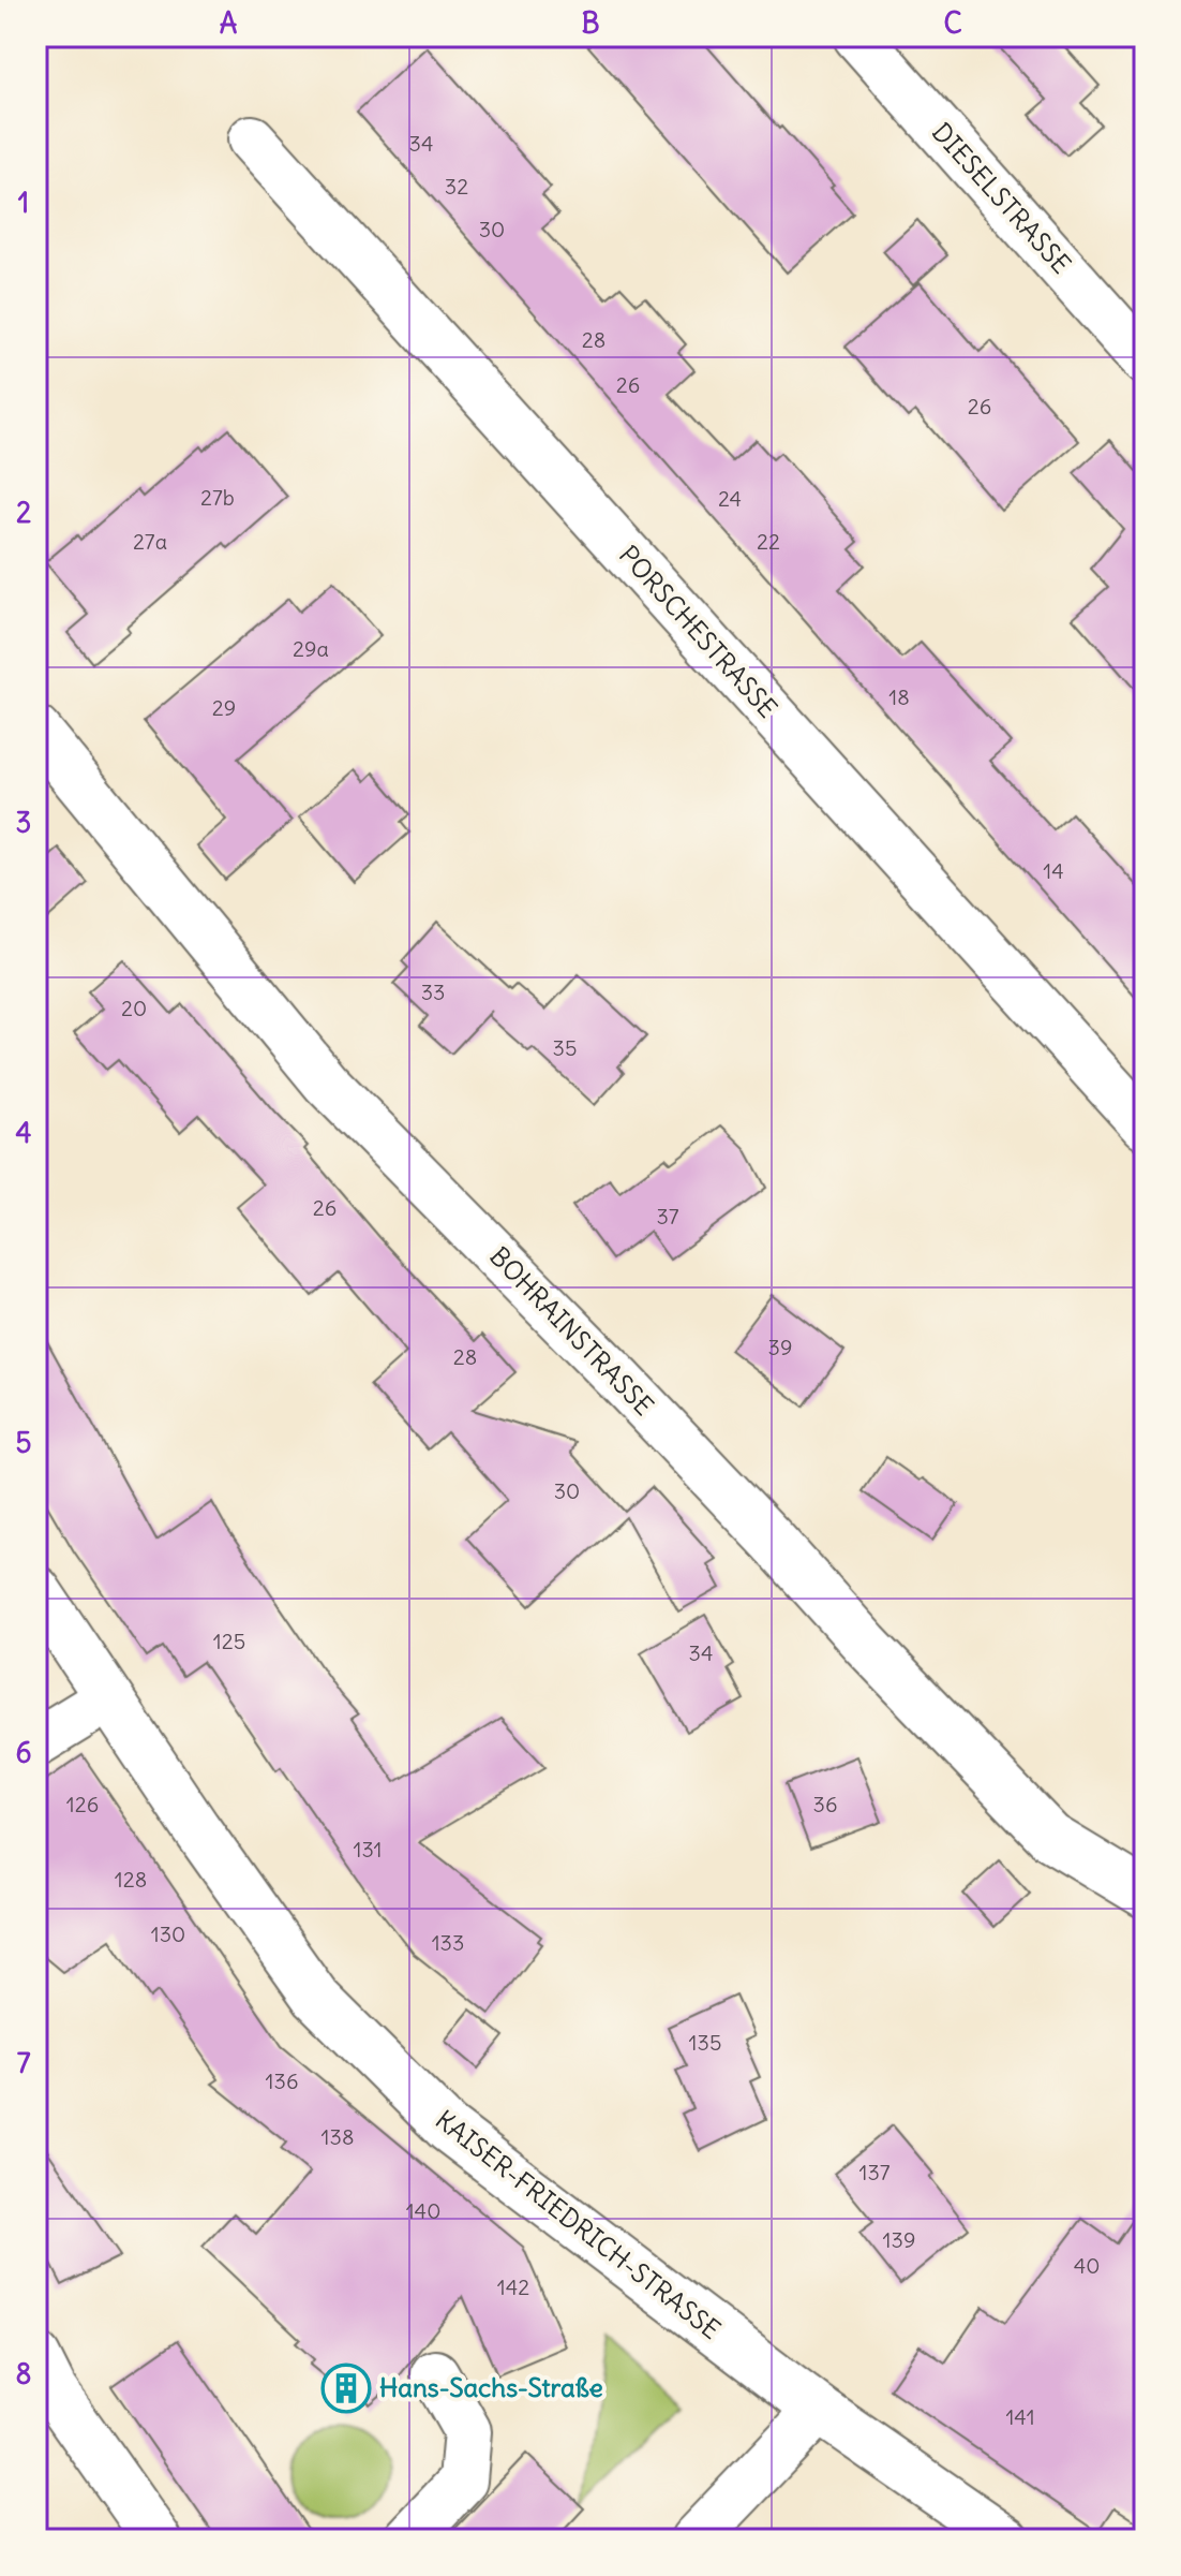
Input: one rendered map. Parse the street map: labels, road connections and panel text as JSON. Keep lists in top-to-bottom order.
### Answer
{
  "streets": {
    "street": [
      "DIESELSTRASSE",
      "PORSCHESTRASSE",
      "BOHRAINSTRASSE",
      "KAISER-FRIEDRICH-STRASSE"
    ]
  },
  "places": {
    "building": ["Hans-Sachs-Straße"]
  },
  "house_numbers": [
    "34",
    "32",
    "30",
    "28",
    "26",
    "26",
    "27b",
    "24",
    "27a",
    "22",
    "29a",
    "18",
    "29",
    "14",
    "33",
    "20",
    "35",
    "26",
    "37",
    "39",
    "28",
    "30",
    "125",
    "34",
    "126",
    "36",
    "131",
    "128",
    "130",
    "133",
    "135",
    "136",
    "138",
    "137",
    "140",
    "139",
    "40",
    "142",
    "141"
  ],
  "grid": {
    "columns": ["A", "B", "C"],
    "rows": [
      "1",
      "2",
      "3",
      "4",
      "5",
      "6",
      "7",
      "8"
    ]
  }
}
